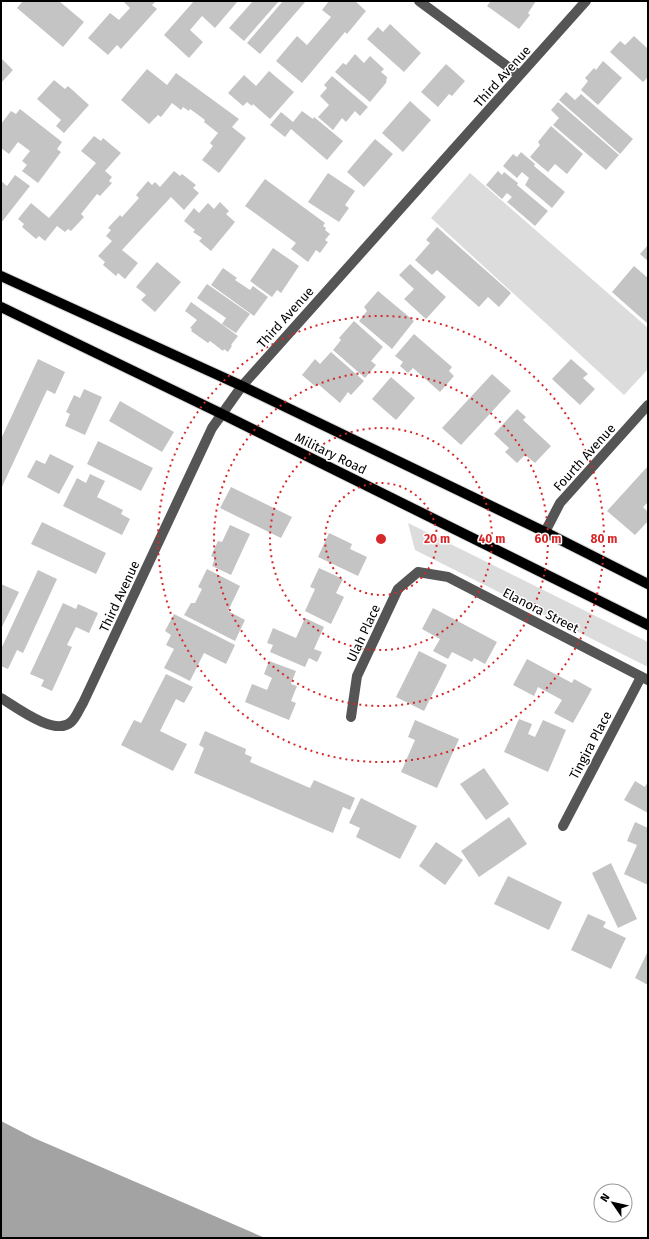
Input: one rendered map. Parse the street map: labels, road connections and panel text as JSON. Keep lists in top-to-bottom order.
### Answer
{
  "streets": {
    "main road": ["Military Road"],
    "street": [
      "Third Avenue",
      "Fourth Avenue",
      "Elanora Street",
      "Ulah Place",
      "Tingira Place"
    ]
  },
  "crossings": [
    ["Third Avenue", "Military Road"],
    ["Military Road", "Fourth Avenue"],
    ["Elanora Street", "Ulah Place"],
    ["Elanora Street", "Tingira Place"]
  ],
  "north": "top left",
  "rings": [
    "20 m",
    "40 m",
    "60 m",
    "80 m"
  ]
}
